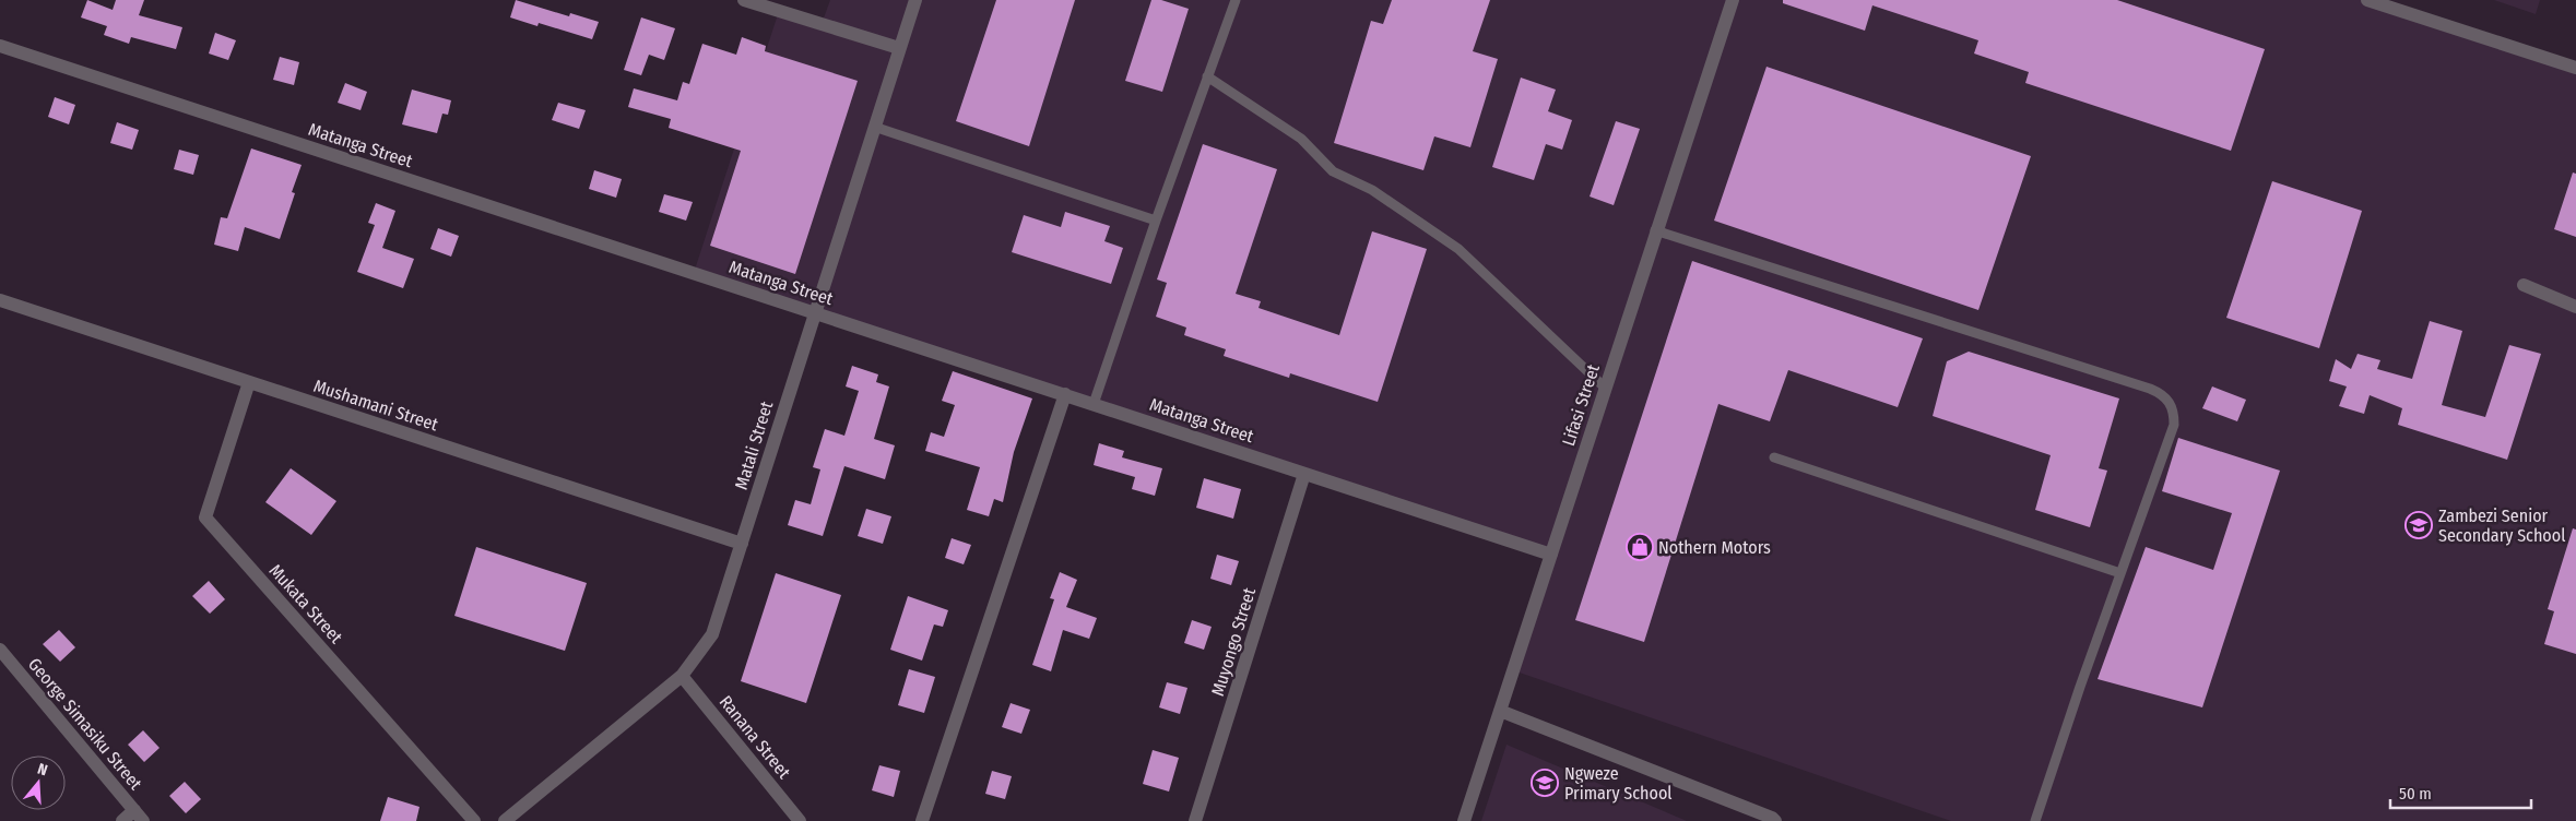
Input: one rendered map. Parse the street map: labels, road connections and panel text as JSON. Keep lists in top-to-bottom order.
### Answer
{
  "streets": {
    "street": [
      "Matanga Street",
      "Mushamani Street",
      "Lifasi Street",
      "Matali Street",
      "Mukata Street",
      "Muyongo Street",
      "George Simasiku Street",
      "Ranana Street"
    ]
  },
  "crossings": [
    ["Matanga Street", "Lifasi Street"],
    ["Matanga Street", "Matali Street"],
    ["Matanga Street", "Muyongo Street"],
    ["Mushamani Street", "Matali Street"],
    ["Mushamani Street", "Mukata Street"],
    ["Matali Street", "Ranana Street"]
  ],
  "places": {
    "school or university": ["Zambezi Senior Secondary School", "Ngweze Primary School"],
    "shop": ["Nothern Motors"]
  },
  "scale_bar": "50 m",
  "north": "top"
}
